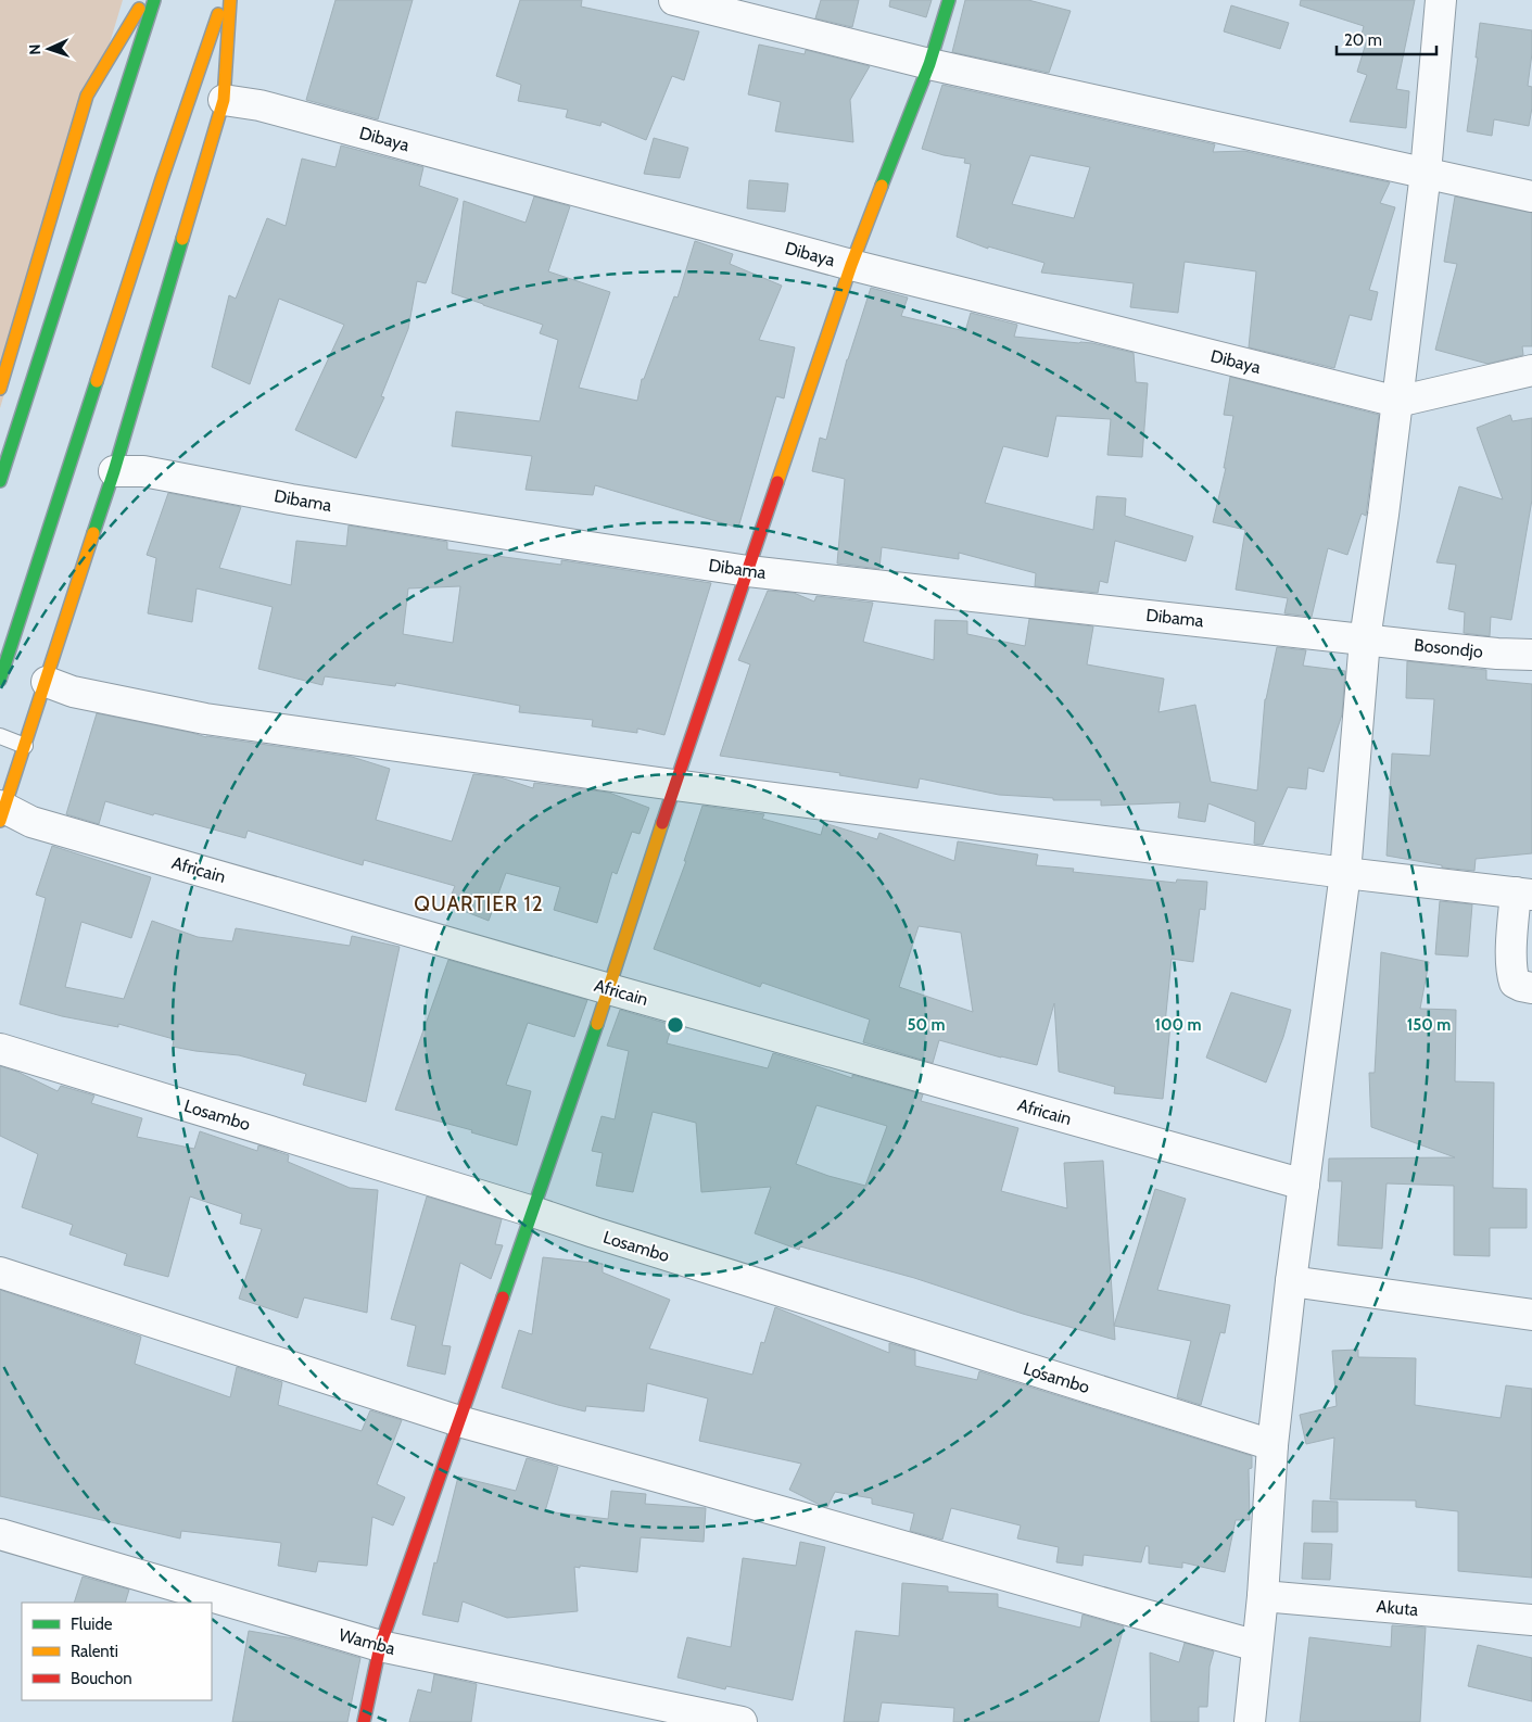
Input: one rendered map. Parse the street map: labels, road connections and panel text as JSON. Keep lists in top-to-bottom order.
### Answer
{
  "streets": {
    "street": [
      "Dibaya",
      "Dibama",
      "Bosondjo",
      "Africain",
      "Losambo",
      "Akuta",
      "Wamba"
    ]
  },
  "crossings": [
    ["Dibama", "Bosondjo"]
  ],
  "districts": ["QUARTIER 12"],
  "legend": ["Fluide", "Ralenti", "Bouchon"],
  "scale_bar": "20 m",
  "north": "left",
  "rings": ["50 m", "100 m", "150 m"]
}
